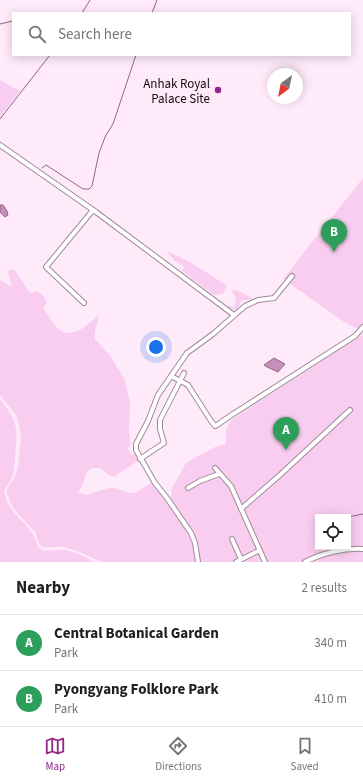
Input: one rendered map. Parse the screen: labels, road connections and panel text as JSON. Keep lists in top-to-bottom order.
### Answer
{
  "places": ["Anhak Royal Palace Site"],
  "north": "bottom left",
  "page": {
    "search": "Search here",
    "pins": ["B", "A"],
    "heading": ["Nearby", "2 results"],
    "list": [
      {
        "mark": "A",
        "name": "Central Botanical Garden",
        "note": "Park",
        "value": "340 m"
      },
      {
        "mark": "B",
        "name": "Pyongyang Folklore Park",
        "note": "Park",
        "value": "410 m"
      }
    ],
    "nav": ["Map", "Directions", "Saved"]
  }
}
